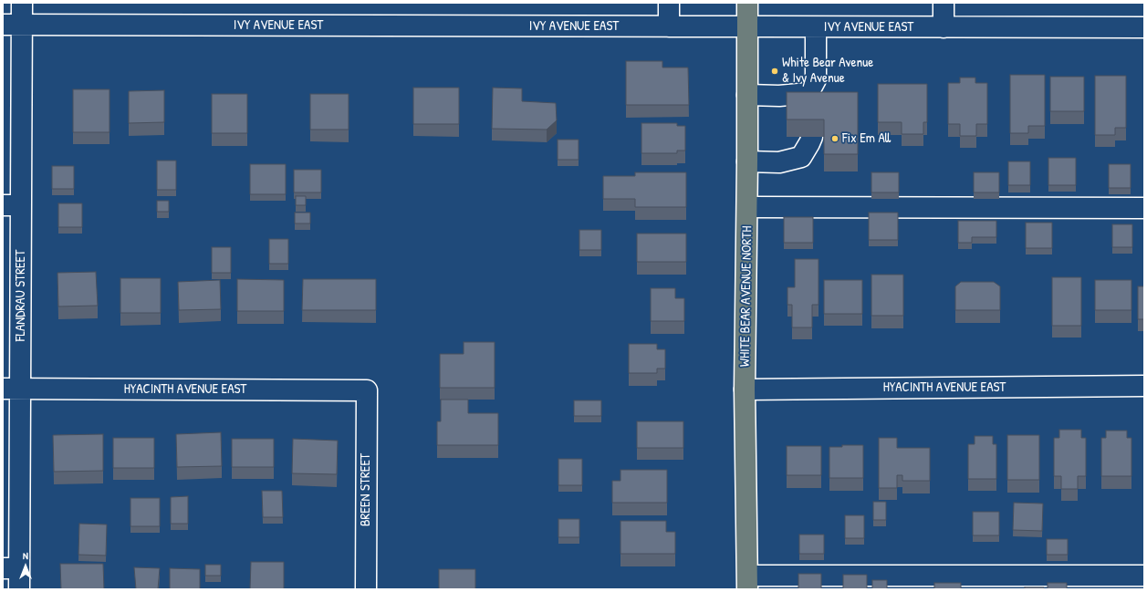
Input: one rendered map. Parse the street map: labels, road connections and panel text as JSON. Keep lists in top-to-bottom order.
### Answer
{
  "streets": {
    "main road": ["WHITE BEAR AVENUE NORTH"],
    "street": [
      "IVY AVENUE EAST",
      "FLANDRAU STREET",
      "HYACINTH AVENUE EAST",
      "BREEN STREET"
    ]
  },
  "crossings": [
    ["IVY AVENUE EAST", "FLANDRAU STREET"],
    ["IVY AVENUE EAST", "WHITE BEAR AVENUE NORTH"],
    ["FLANDRAU STREET", "HYACINTH AVENUE EAST"],
    ["WHITE BEAR AVENUE NORTH", "HYACINTH AVENUE EAST"],
    ["HYACINTH AVENUE EAST", "BREEN STREET"]
  ],
  "places": ["White Bear Avenue & Ivy Avenue", "Fix Em All"],
  "north": "top"
}
